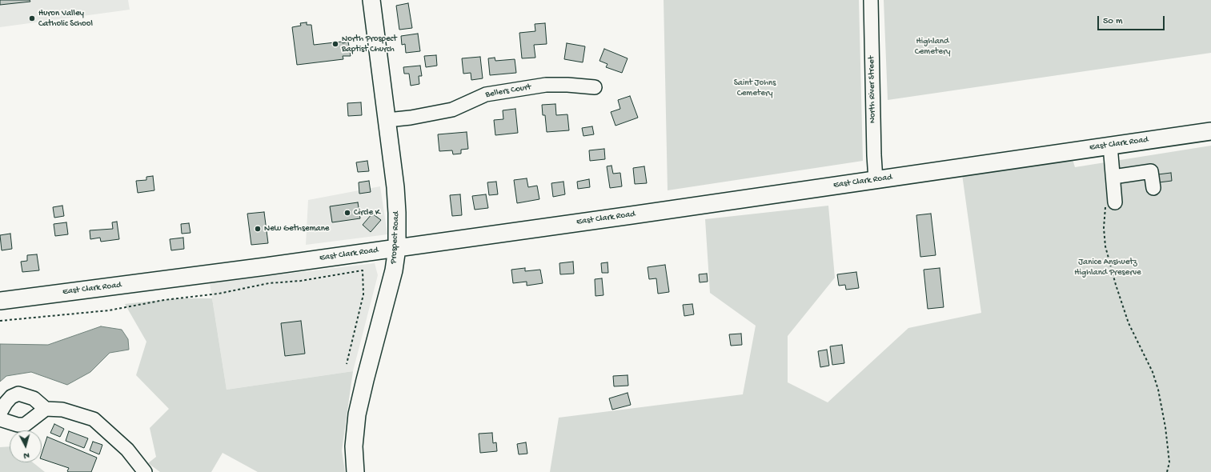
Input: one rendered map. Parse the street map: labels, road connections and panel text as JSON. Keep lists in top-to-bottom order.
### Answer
{
  "streets": {
    "main road": ["East Clark Road", "Prospect Road"],
    "street": ["North River Street", "Bellers Court"]
  },
  "crossings": [
    ["North River Street", "East Clark Road"],
    ["Bellers Court", "Prospect Road"],
    ["East Clark Road", "Prospect Road"]
  ],
  "parks": ["Highland Cemetery", "Saint Johns Cemetery", "Janice Anshuetz Highland Preserve"],
  "places": [
    "Huron Valley Catholic School",
    "North Prospect Baptist Church",
    "Circle K",
    "New Gethsemane"
  ],
  "scale_bar": "50 m",
  "north": "bottom"
}
